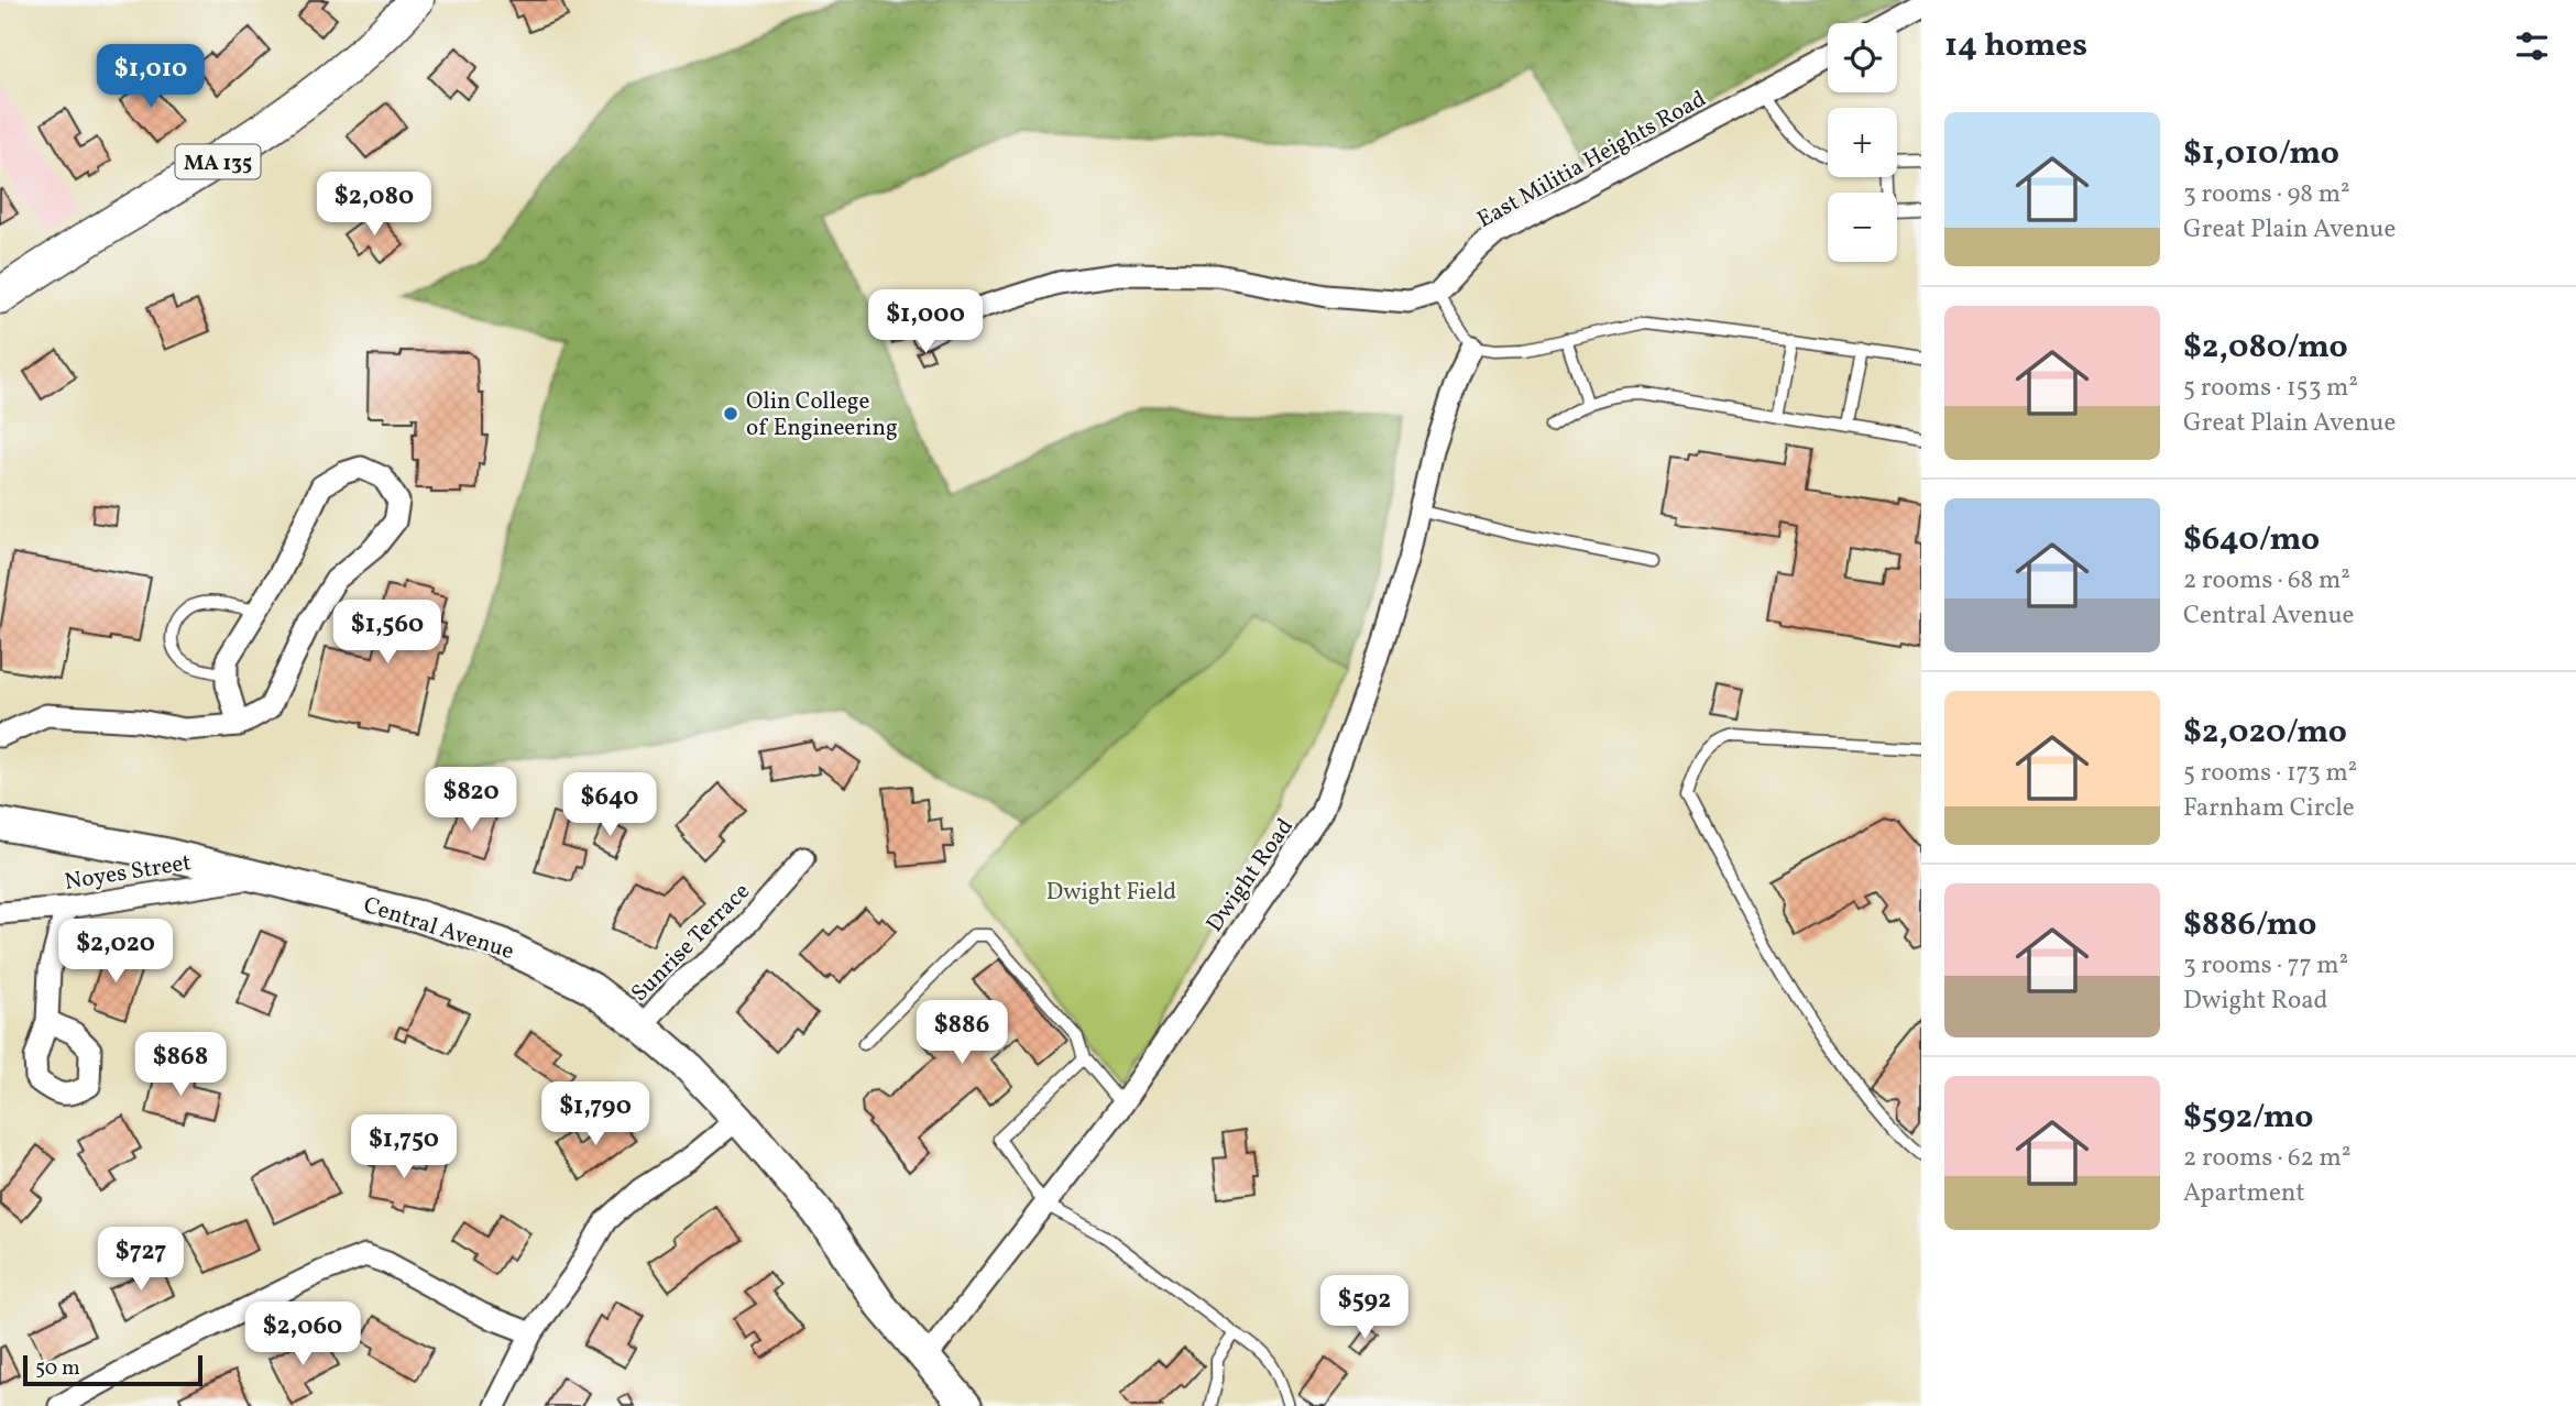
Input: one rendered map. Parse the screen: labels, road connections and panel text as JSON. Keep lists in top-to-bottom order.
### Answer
{
  "streets": {
    "main road": ["MA 135", "Central Avenue"],
    "street": [
      "East Militia Heights Road",
      "Noyes Street",
      "Dwight Road",
      "Sunrise Terrace"
    ]
  },
  "crossings": [
    ["Noyes Street", "Central Avenue"],
    ["Dwight Road", "Central Avenue"],
    ["Central Avenue", "Sunrise Terrace"]
  ],
  "parks": ["Dwight Field"],
  "places": ["Olin College of Engineering"],
  "scale_bar": "50 m",
  "page": {
    "heading": "14 homes",
    "map_buttons": ["+", "−"],
    "price": [
      "$1,010",
      "$2,080",
      "$1,000",
      "$1,560",
      "$820",
      "$640",
      "$2,020",
      "$886",
      "$868",
      "$1,790",
      "$1,750",
      "$727",
      "$592",
      "$2,060"
    ],
    "list": [
      {
        "name": "$1,010/mo",
        "note": "3 rooms · 98 m² · Great Plain Avenue"
      },
      {
        "name": "$2,080/mo",
        "note": "5 rooms · 153 m² · Great Plain Avenue"
      },
      {
        "name": "$640/mo",
        "note": "2 rooms · 68 m² · Central Avenue"
      },
      {
        "name": "$2,020/mo",
        "note": "5 rooms · 173 m² · Farnham Circle"
      },
      {
        "name": "$886/mo",
        "note": "3 rooms · 77 m² · Dwight Road"
      },
      {
        "name": "$592/mo",
        "note": "2 rooms · 62 m² · Apartment"
      }
    ],
    "scale": "50 m"
  }
}
